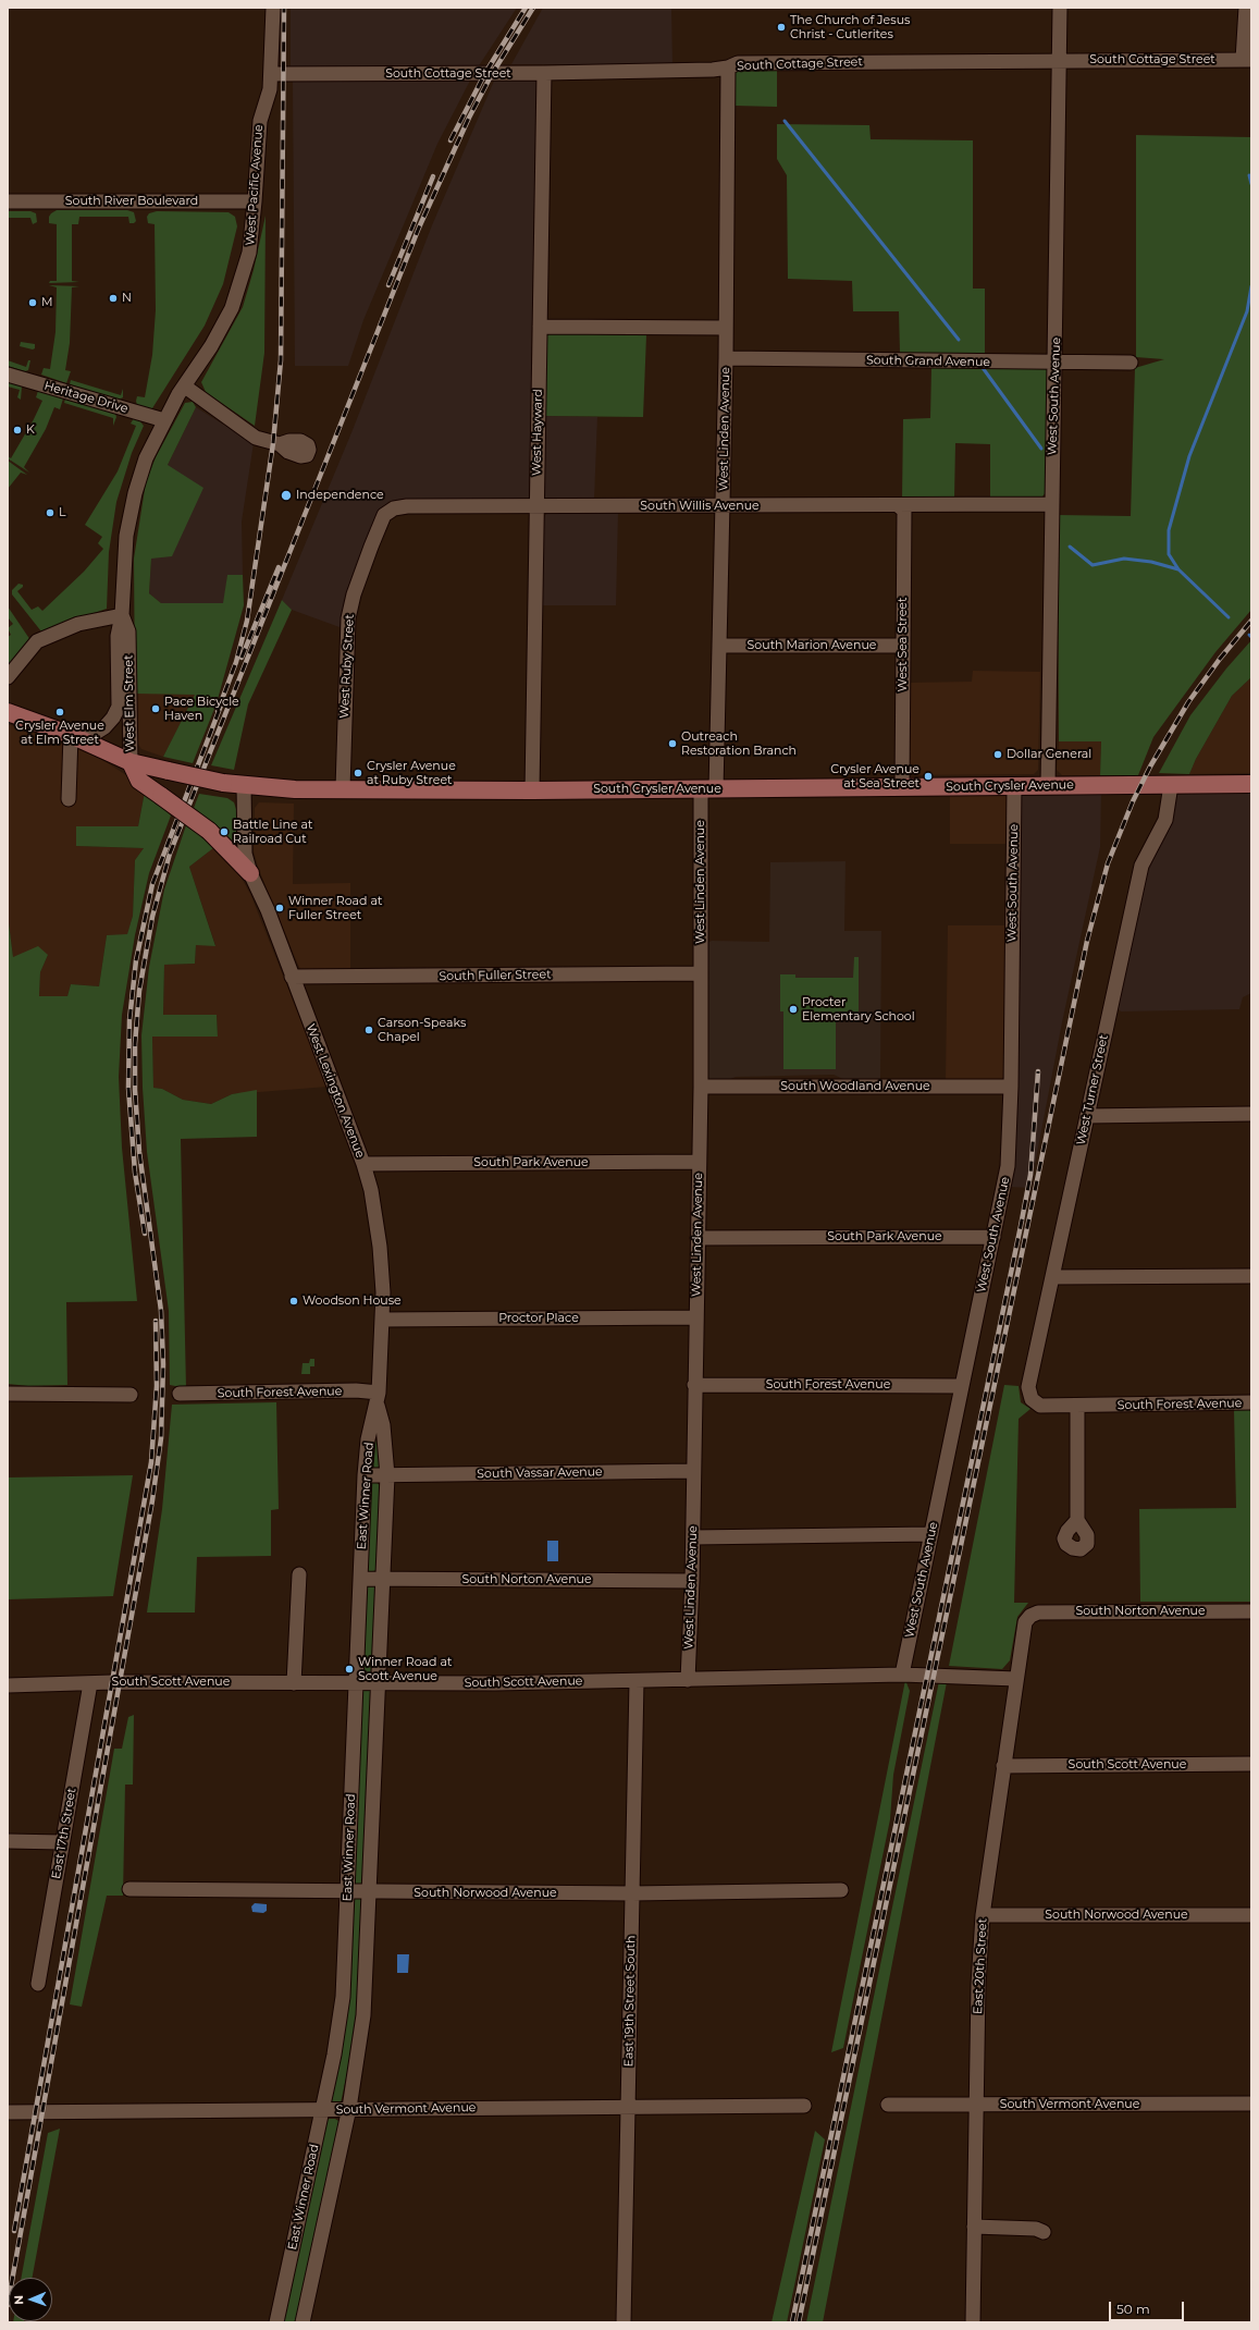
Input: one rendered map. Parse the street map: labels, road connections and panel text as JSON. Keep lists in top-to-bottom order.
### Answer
{
  "streets": {
    "main road": ["South Crysler Avenue"],
    "street": [
      "South Cottage Street",
      "West Pacific Avenue",
      "South River Boulevard",
      "South Grand Avenue",
      "West South Avenue",
      "Heritage Drive",
      "West Linden Avenue",
      "West Hayward",
      "South Willis Avenue",
      "West Sea Street",
      "South Marion Avenue",
      "West Ruby Street",
      "West Elm Street",
      "South Fuller Street",
      "South Woodland Avenue",
      "West Turner Street",
      "West Lexington Avenue",
      "South Park Avenue",
      "Proctor Place",
      "South Forest Avenue",
      "South Vassar Avenue",
      "East Winner Road",
      "South Norton Avenue",
      "South Scott Avenue",
      "East 17th Street",
      "South Norwood Avenue",
      "East 20th Street",
      "East 19th Street South",
      "South Vermont Avenue"
    ]
  },
  "crossings": [
    ["South Cottage Street", "West Pacific Avenue"],
    ["South Cottage Street", "West South Avenue"],
    ["South Cottage Street", "West Linden Avenue"],
    ["South Cottage Street", "West Hayward"],
    ["West Pacific Avenue", "South River Boulevard"],
    ["West Pacific Avenue", "Heritage Drive"],
    ["West Pacific Avenue", "West Elm Street"],
    ["South Grand Avenue", "West South Avenue"],
    ["South Grand Avenue", "West Linden Avenue"],
    ["West South Avenue", "South Willis Avenue"],
    ["West South Avenue", "South Crysler Avenue"],
    ["West South Avenue", "South Woodland Avenue"],
    ["West South Avenue", "South Park Avenue"],
    ["West South Avenue", "South Forest Avenue"],
    ["West South Avenue", "South Scott Avenue"],
    ["Heritage Drive", "West Elm Street"],
    ["West Linden Avenue", "South Willis Avenue"],
    ["West Linden Avenue", "South Marion Avenue"],
    ["West Linden Avenue", "South Crysler Avenue"],
    ["West Linden Avenue", "South Fuller Street"],
    ["West Linden Avenue", "South Woodland Avenue"],
    ["West Linden Avenue", "South Park Avenue"],
    ["West Linden Avenue", "Proctor Place"],
    ["West Linden Avenue", "South Forest Avenue"],
    ["West Linden Avenue", "South Vassar Avenue"],
    ["West Linden Avenue", "South Norton Avenue"],
    ["West Linden Avenue", "South Scott Avenue"],
    ["West Hayward", "South Willis Avenue"],
    ["West Hayward", "South Crysler Avenue"],
    ["South Willis Avenue", "West Sea Street"],
    ["South Willis Avenue", "West Ruby Street"],
    ["West Sea Street", "South Marion Avenue"],
    ["West Sea Street", "South Crysler Avenue"],
    ["West Ruby Street", "South Crysler Avenue"],
    ["West Elm Street", "South Crysler Avenue"],
    ["South Crysler Avenue", "West Turner Street"],
    ["South Crysler Avenue", "West Lexington Avenue"],
    ["South Fuller Street", "West Lexington Avenue"],
    ["West Turner Street", "South Forest Avenue"],
    ["West Lexington Avenue", "South Park Avenue"],
    ["West Lexington Avenue", "Proctor Place"],
    ["West Lexington Avenue", "South Forest Avenue"],
    ["West Lexington Avenue", "East Winner Road"],
    ["South Forest Avenue", "East Winner Road"],
    ["South Vassar Avenue", "East Winner Road"],
    ["East Winner Road", "South Norton Avenue"],
    ["East Winner Road", "South Scott Avenue"],
    ["East Winner Road", "South Norwood Avenue"],
    ["East Winner Road", "South Vermont Avenue"],
    ["South Norton Avenue", "East 20th Street"],
    ["South Scott Avenue", "East 17th Street"],
    ["South Scott Avenue", "East 20th Street"],
    ["South Scott Avenue", "East 19th Street South"],
    ["South Norwood Avenue", "East 20th Street"],
    ["South Norwood Avenue", "East 19th Street South"],
    ["East 20th Street", "South Vermont Avenue"],
    ["East 19th Street South", "South Vermont Avenue"]
  ],
  "places": [
    "The Church of Jesus Christ - Cutlerites",
    "N",
    "M",
    "K",
    "Independence",
    "L",
    "Pace Bicycle Haven",
    "Crysler Avenue at Elm Street",
    "Outreach Restoration Branch",
    "Dollar General",
    "Crysler Avenue at Ruby Street",
    "Crysler Avenue at Sea Street",
    "Battle Line at Railroad Cut",
    "Winner Road at Fuller Street",
    "Procter Elementary School",
    "Carson-Speaks Chapel",
    "Woodson House",
    "Winner Road at Scott Avenue"
  ],
  "scale_bar": "50 m",
  "north": "left"
}
